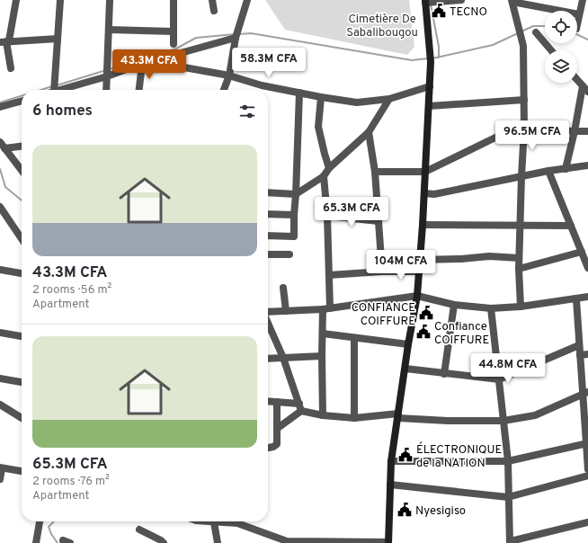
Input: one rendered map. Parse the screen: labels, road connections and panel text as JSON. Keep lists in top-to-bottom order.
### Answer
{
  "parks": ["Cimetière De Sabalibougou"],
  "places": {
    "public building": [
      "TECNO",
      "CONFIANCE COIFFURE",
      "Confiance COIFFURE",
      "ÉLECTRONIQUE de la NATION",
      "Nyesigiso"
    ]
  },
  "page": {
    "price": [
      "58.3M CFA",
      "43.3M CFA",
      "96.5M CFA",
      "65.3M CFA",
      "104M CFA",
      "44.8M CFA"
    ],
    "heading": "6 homes",
    "list": [
      {
        "name": "43.3M CFA",
        "note": "2 rooms · 56 m² · Apartment"
      },
      {
        "name": "65.3M CFA",
        "note": "2 rooms · 76 m² · Apartment"
      }
    ]
  }
}
